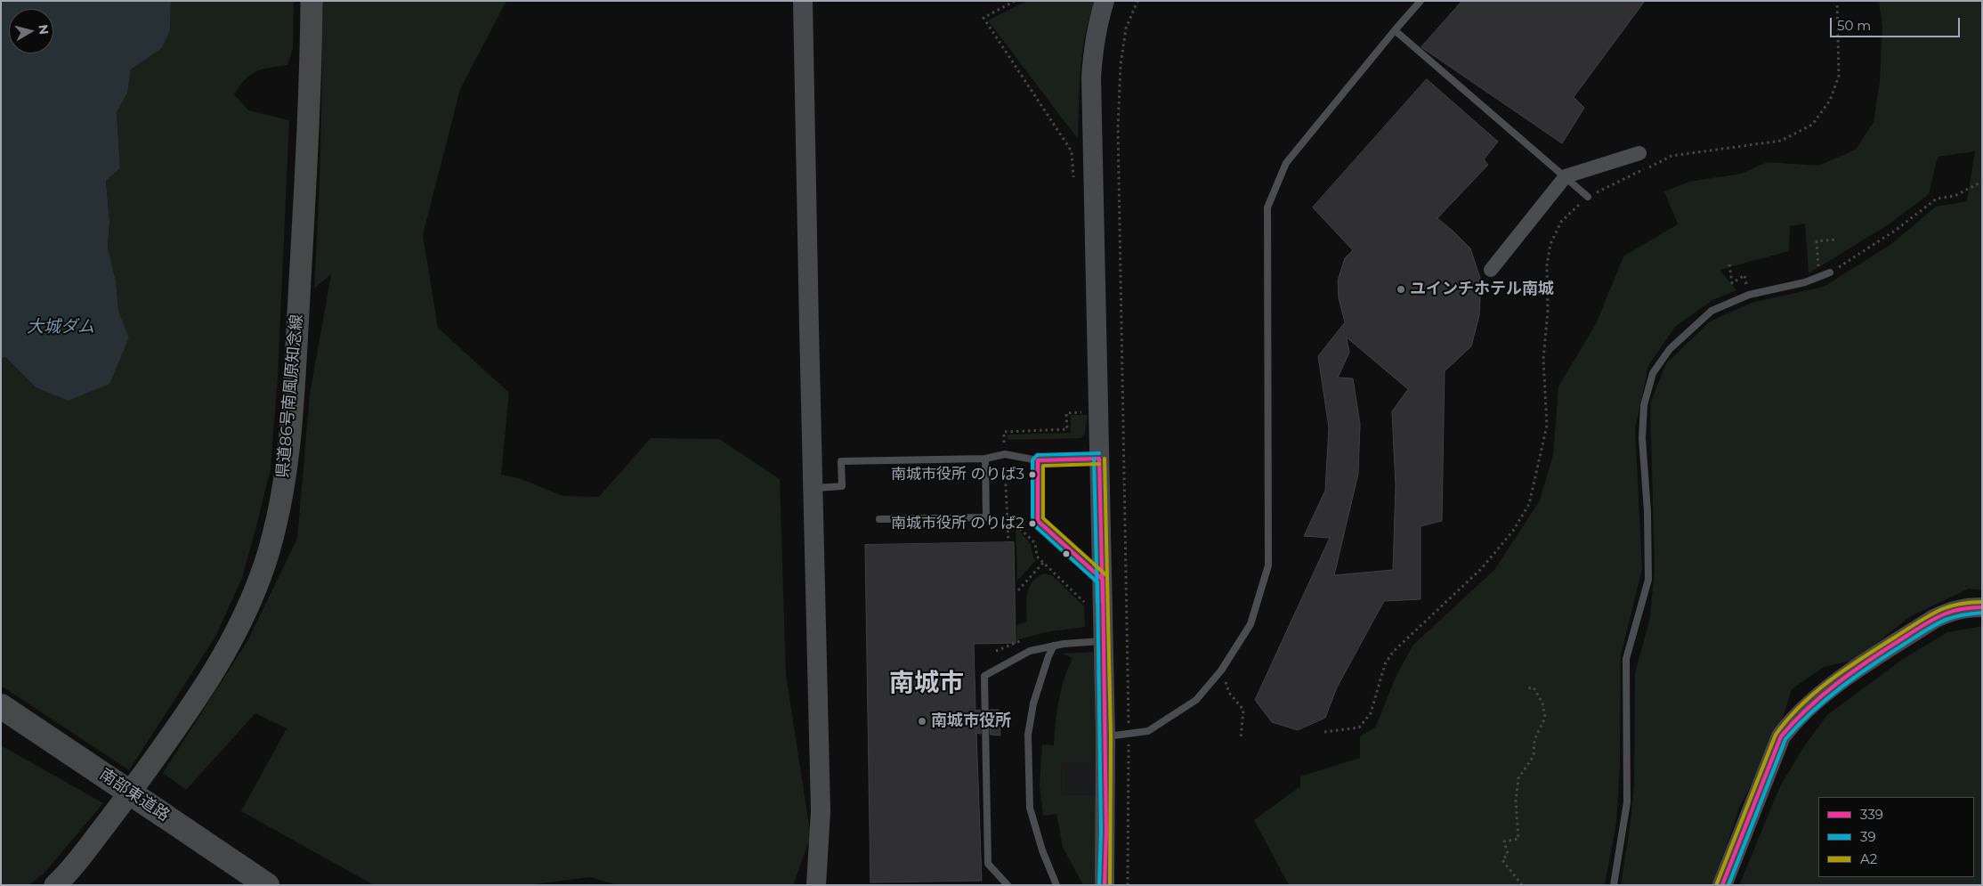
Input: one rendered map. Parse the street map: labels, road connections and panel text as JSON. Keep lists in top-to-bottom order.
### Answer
{
  "streets": {
    "highway": ["南部東道路"],
    "main road": ["県道86号南風原知念線"]
  },
  "districts": ["南城市"],
  "water": ["大城ダム"],
  "places": [
    "ユインチホテル南城",
    "南城市役所 のりば3",
    "南城市役所 のりば2",
    "南城市役所"
  ],
  "lines": ["transit line 39", "transit line 339", "transit line A2"],
  "legend": ["339", "39", "A2"],
  "scale_bar": "50 m",
  "north": "right"
}
